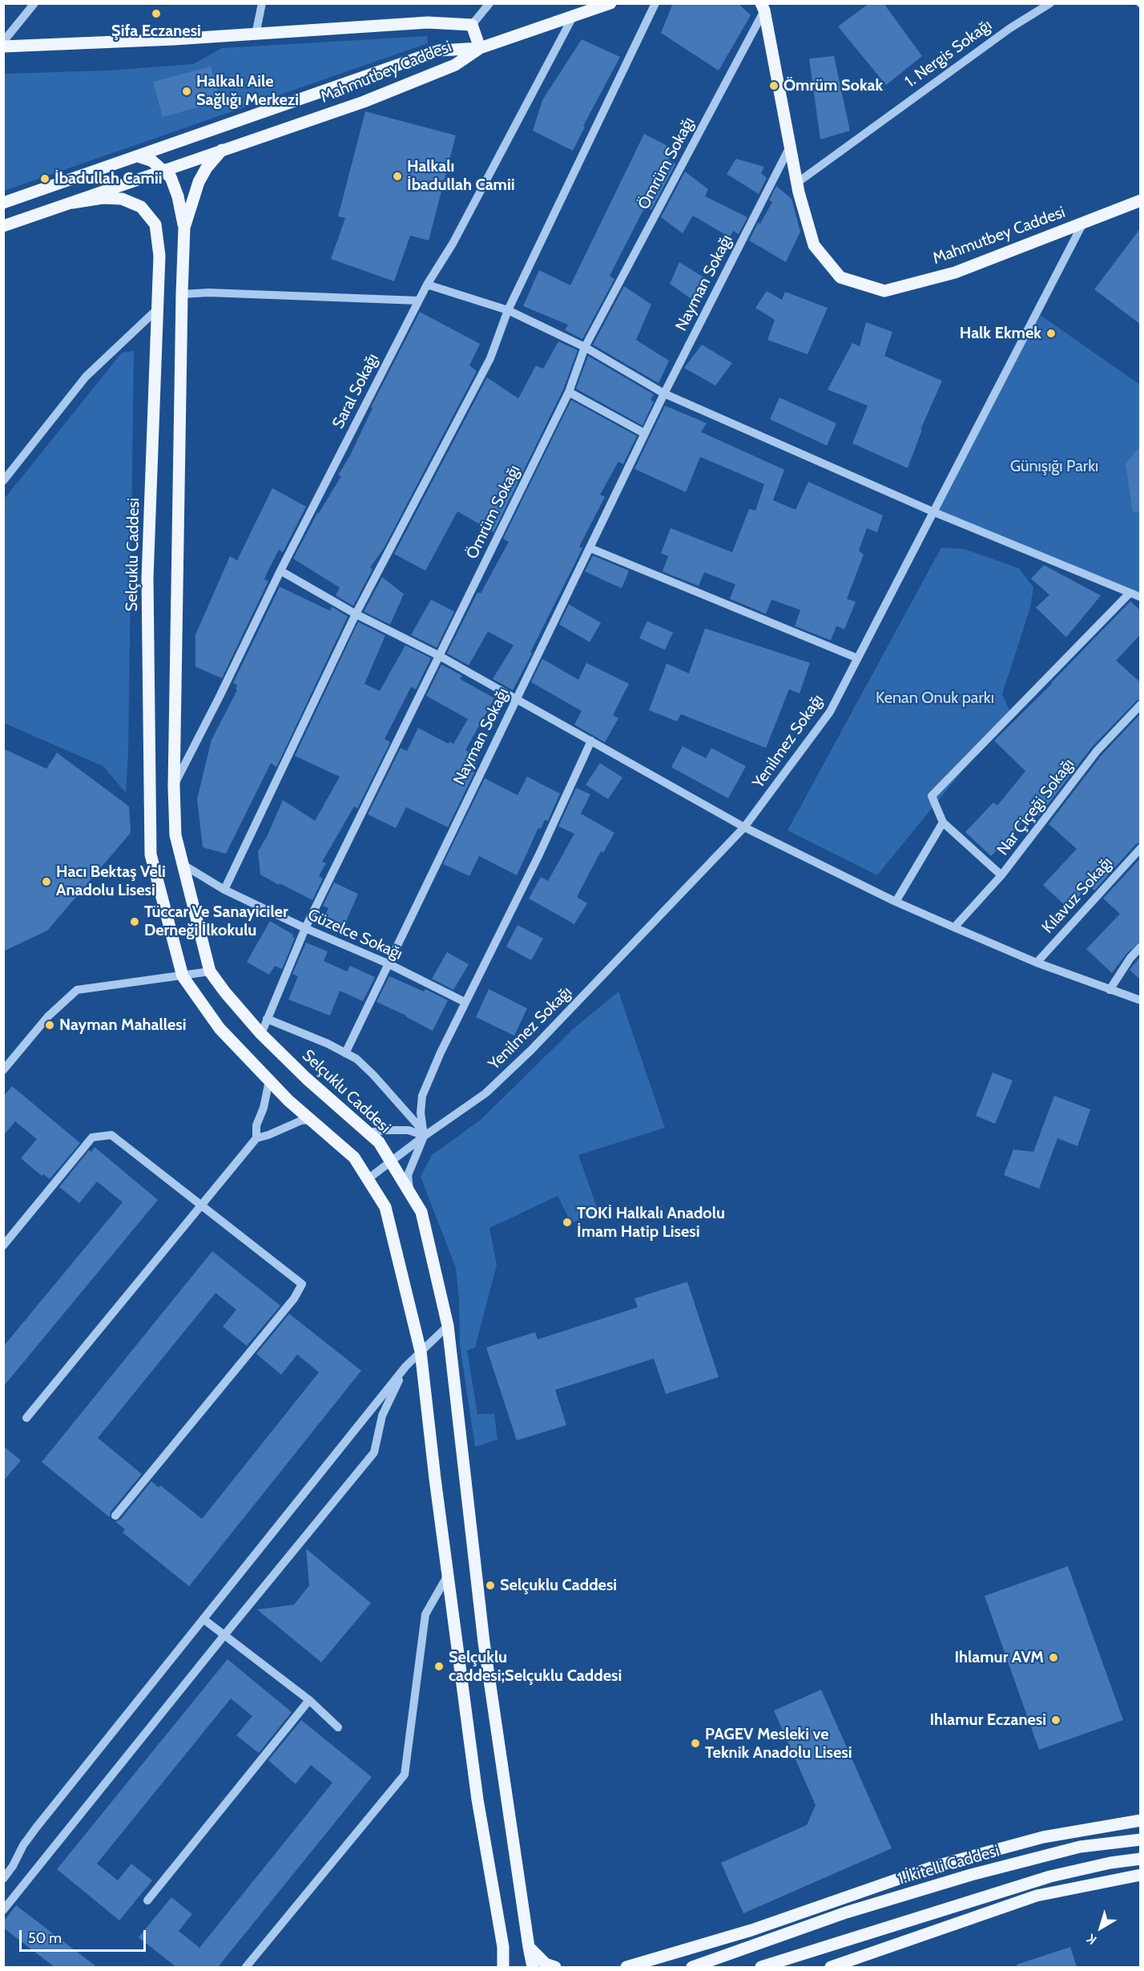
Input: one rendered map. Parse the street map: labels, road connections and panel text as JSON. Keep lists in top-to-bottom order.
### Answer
{
  "streets": {
    "main road": ["Mahmutbey Caddesi", "Selçuklu Caddesi", "1.İkitelli Caddesi"],
    "street": [
      "1. Nergis Sokağı",
      "Ömrüm Sokağı",
      "Nayman Sokağı",
      "Saral Sokağı",
      "Yenilmez Sokağı",
      "Nar Çiçeği Sokağı",
      "Kılavuz Sokağı",
      "Güzelce Sokağı"
    ]
  },
  "crossings": [
    ["1. Nergis Sokağı", "Mahmutbey Caddesi"],
    ["Mahmutbey Caddesi", "Ömrüm Sokağı"],
    ["Mahmutbey Caddesi", "Nayman Sokağı"],
    ["Mahmutbey Caddesi", "Saral Sokağı"],
    ["Mahmutbey Caddesi", "Selçuklu Caddesi"],
    ["Mahmutbey Caddesi", "Yenilmez Sokağı"],
    ["Ömrüm Sokağı", "Selçuklu Caddesi"],
    ["Ömrüm Sokağı", "Güzelce Sokağı"],
    ["Nayman Sokağı", "Güzelce Sokağı"],
    ["Saral Sokağı", "Selçuklu Caddesi"],
    ["Selçuklu Caddesi", "Yenilmez Sokağı"],
    ["Selçuklu Caddesi", "Güzelce Sokağı"]
  ],
  "parks": ["Günışığı Parkı", "Kenan Onuk parkı"],
  "places": [
    "Şifa Eczanesi",
    "Ömrüm Sokak",
    "Halkalı Aile Sağlığı Merkezi",
    "Halkalı İbadullah Camii",
    "İbadullah Camii",
    "Halk Ekmek",
    "Hacı Bektaş Veli Anadolu Lisesi",
    "Tüccar Ve Sanayiciler Derneği İlkokulu",
    "Nayman Mahallesi",
    "TOKİ Halkalı Anadolu İmam Hatip Lisesi",
    "Selçuklu Caddesi",
    "Ihlamur AVM",
    "Selçuklu caddesi;Selçuklu Caddesi",
    "Ihlamur Eczanesi",
    "PAGEV Mesleki ve Teknik Anadolu Lisesi"
  ],
  "scale_bar": "50 m",
  "north": "bottom left"
}
